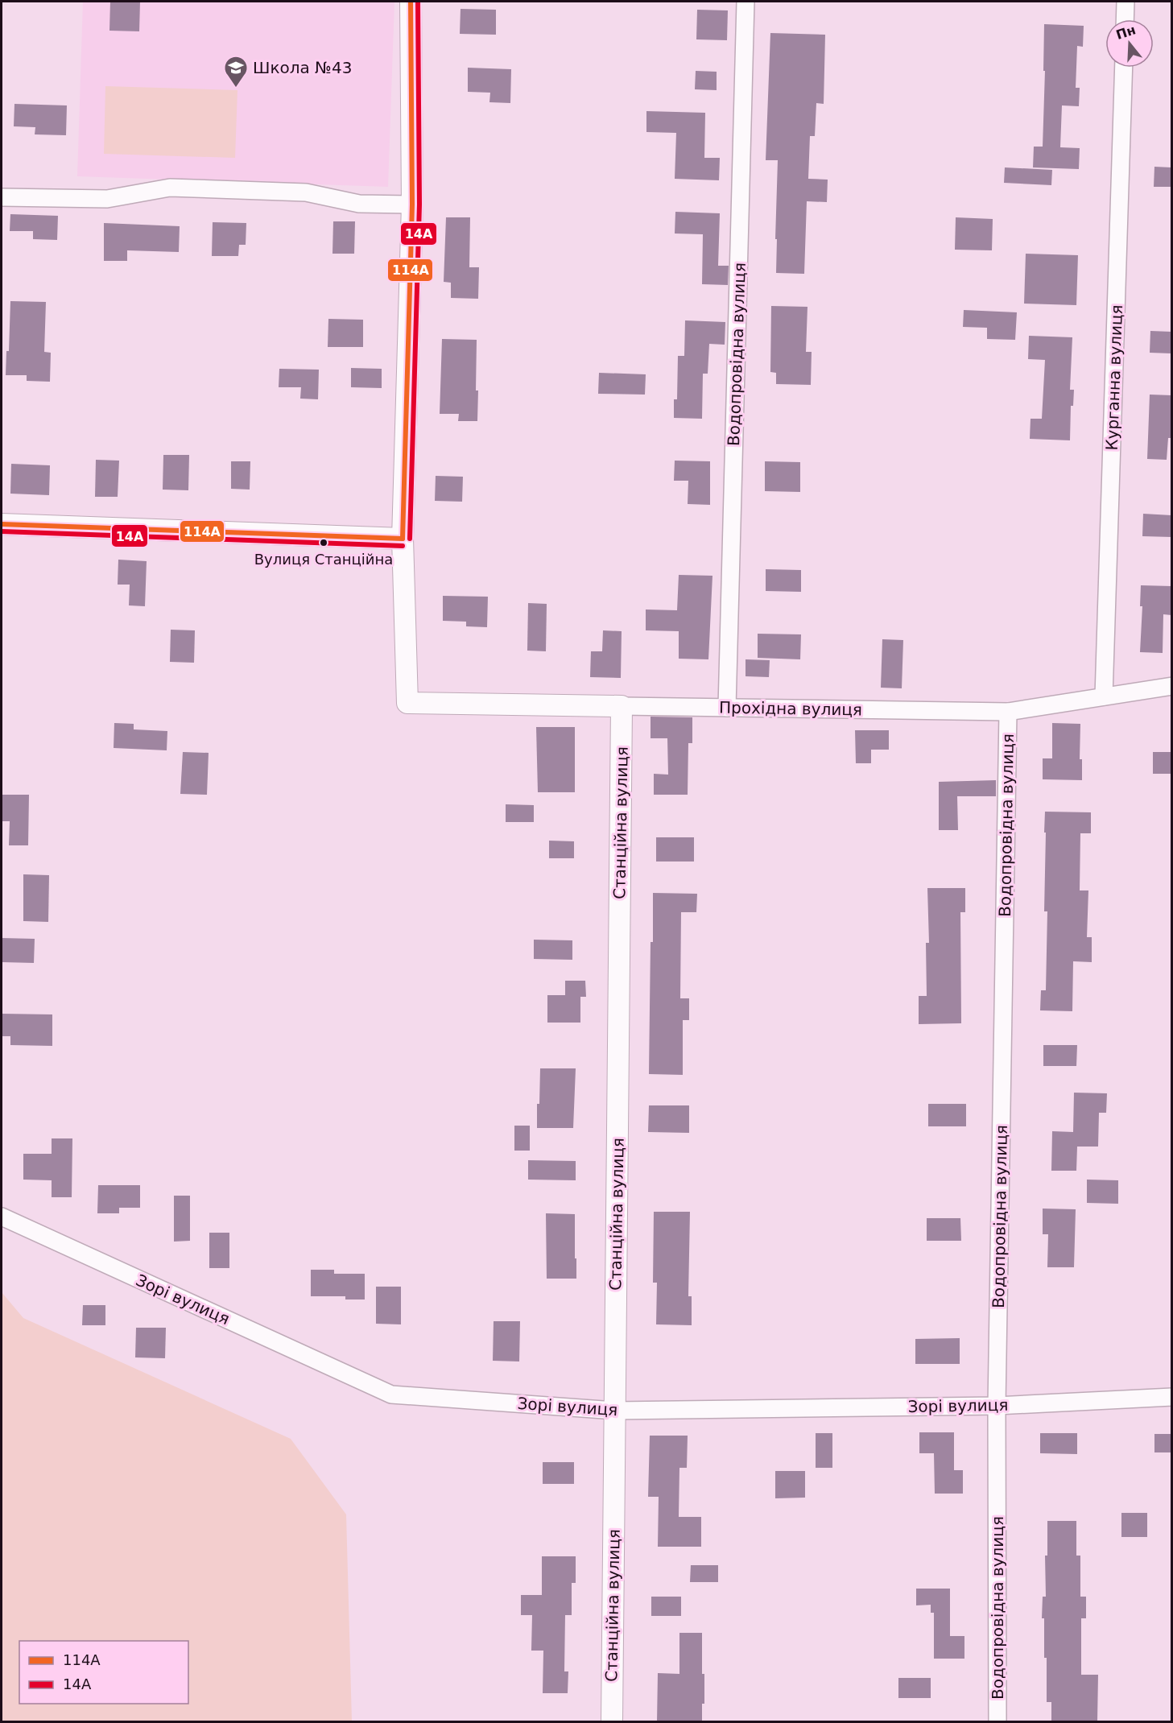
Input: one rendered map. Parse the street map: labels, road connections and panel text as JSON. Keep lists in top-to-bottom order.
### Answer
{
  "streets": {
    "street": [
      "Водопровідна вулиця",
      "Курганна вулиця",
      "Прохідна вулиця",
      "Станційна вулиця",
      "Зорі вулиця"
    ]
  },
  "crossings": [
    ["Водопровідна вулиця", "Прохідна вулиця"],
    ["Водопровідна вулиця", "Зорі вулиця"],
    ["Курганна вулиця", "Прохідна вулиця"],
    ["Прохідна вулиця", "Станційна вулиця"],
    ["Станційна вулиця", "Зорі вулиця"]
  ],
  "places": {
    "school or university": ["Школа №43"],
    "other": ["Вулиця Станційна"]
  },
  "lines": ["transit line 114А", "transit line 14А"],
  "legend": ["114А", "14А"],
  "north": "top"
}
